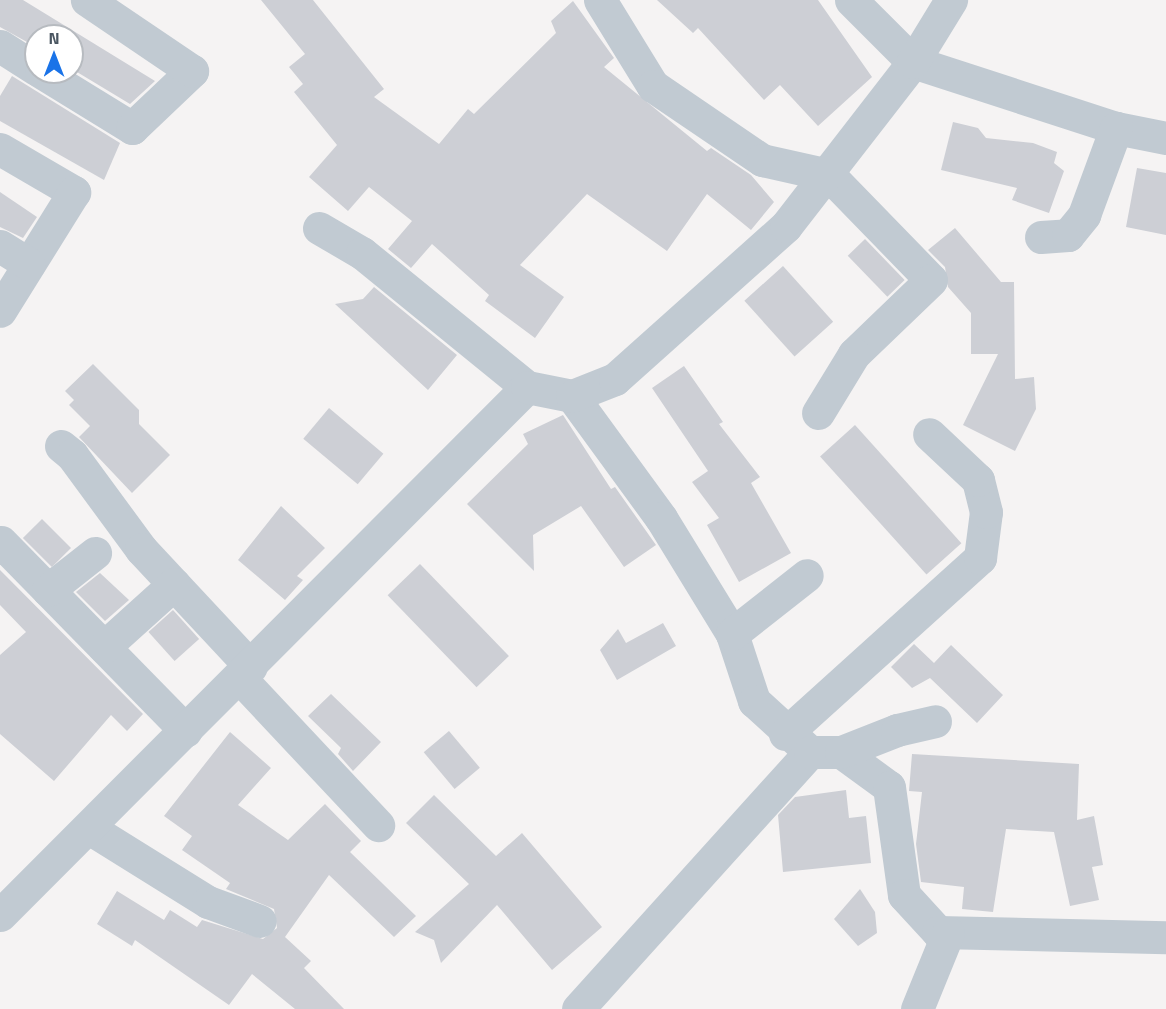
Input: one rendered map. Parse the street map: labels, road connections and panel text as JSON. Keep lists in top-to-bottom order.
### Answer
{
  "north": "top"
}
